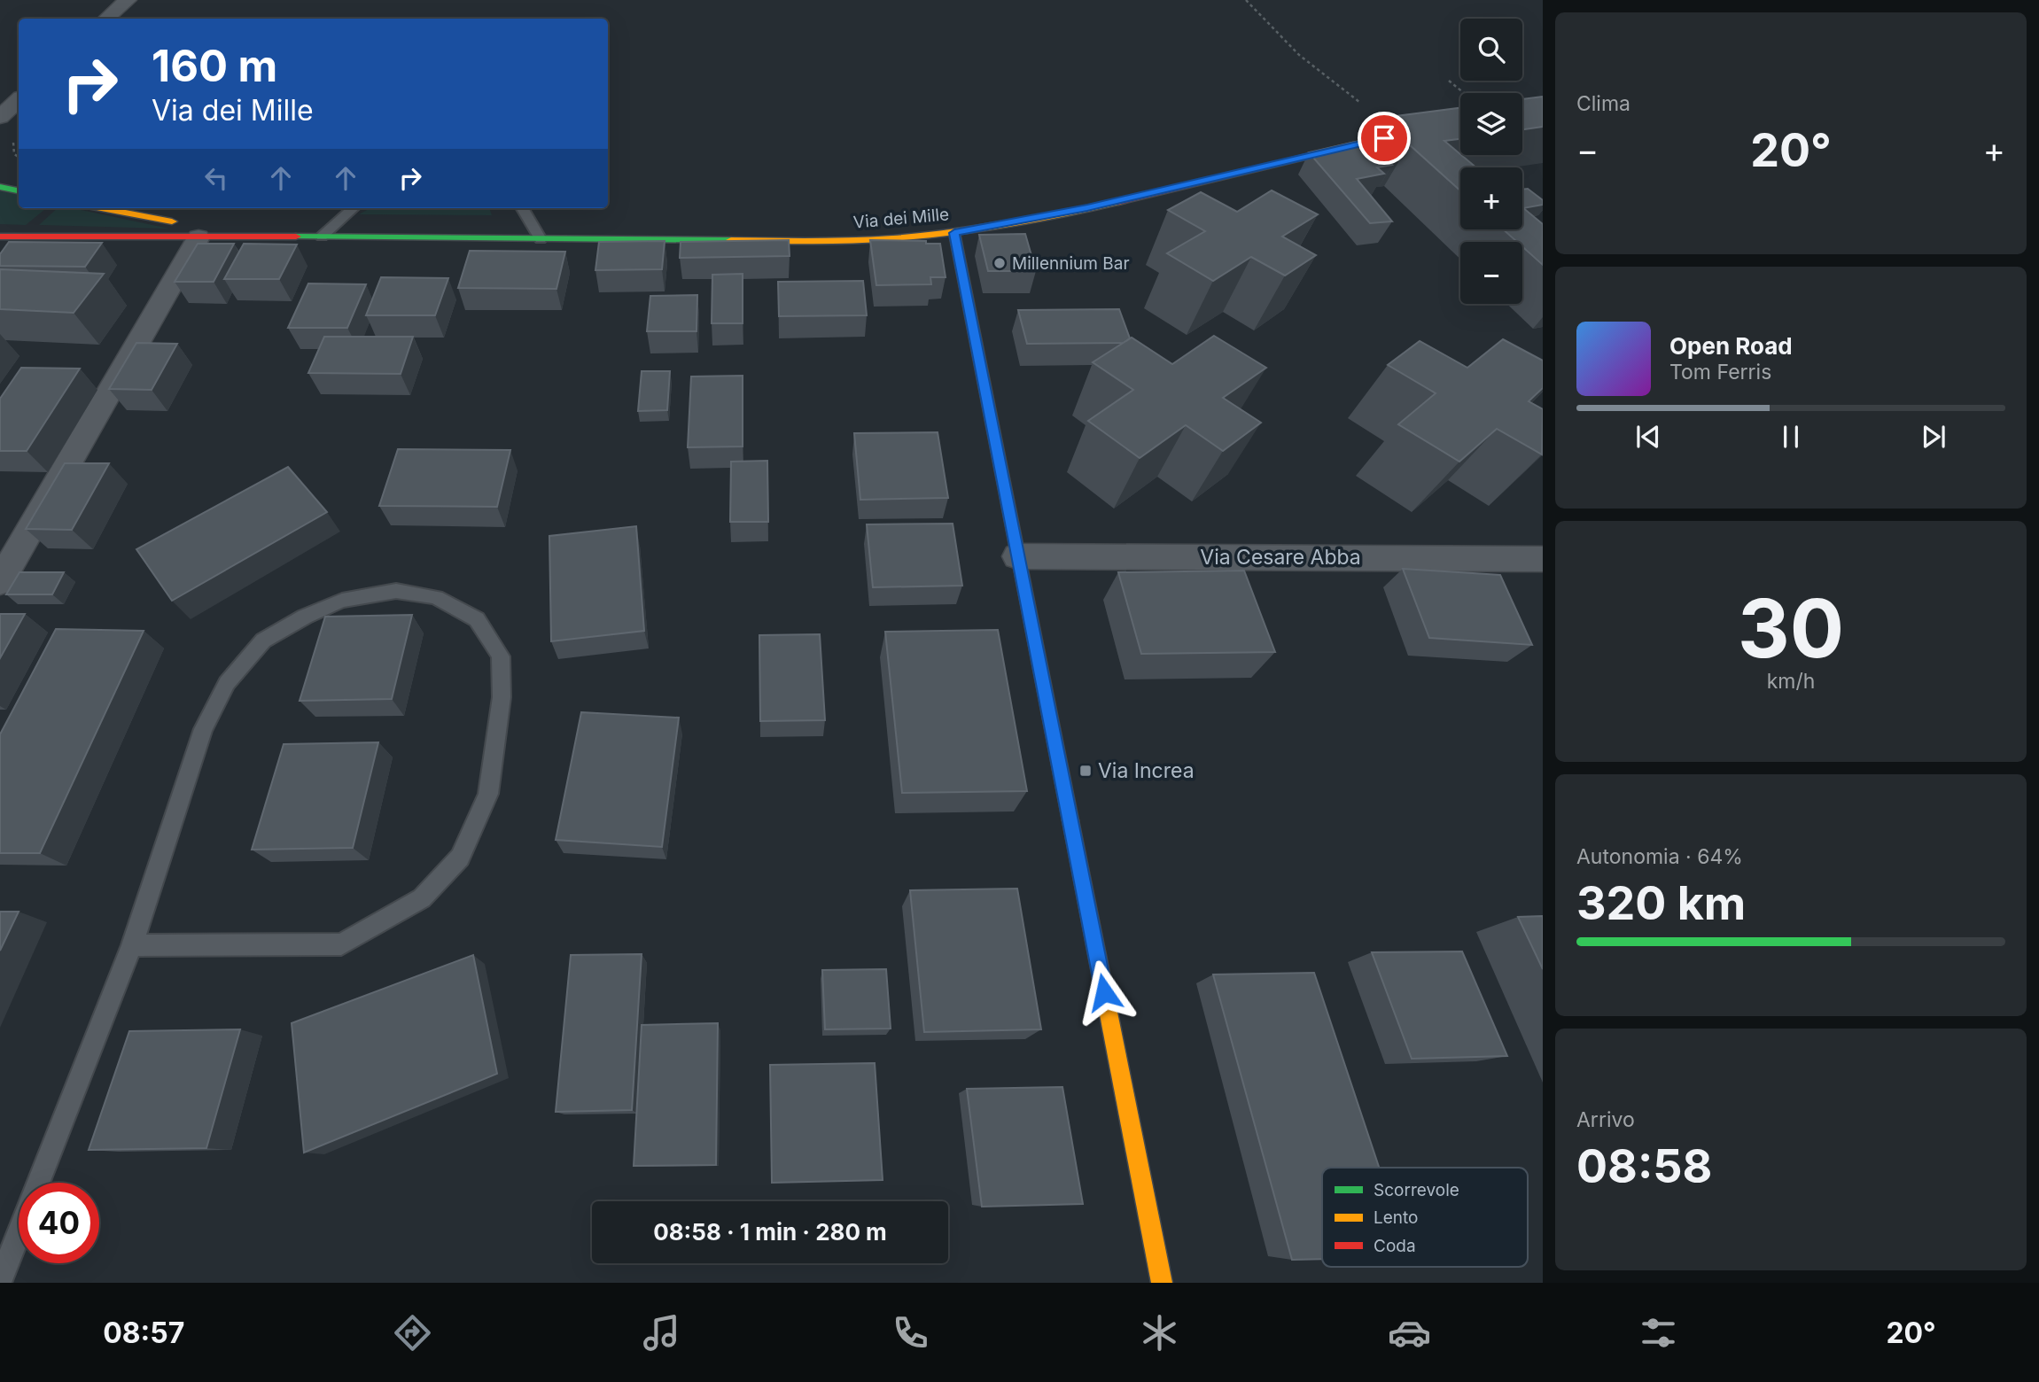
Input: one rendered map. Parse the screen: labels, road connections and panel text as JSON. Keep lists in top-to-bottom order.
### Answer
{
  "streets": {
    "main road": ["Via dei Mille"],
    "street": ["Via Cesare Abba"]
  },
  "places": {
    "other": ["Millennium Bar"],
    "transit": ["Via Increa"]
  },
  "legend": ["Scorrevole", "Lento", "Coda"],
  "page": {
    "tile": [
      "Clima",
      ["30", "km/h"],
      ["Autonomia · 64%", "320 km"],
      ["Arrivo", "08:58"]
    ],
    "map_buttons": ["+", "−"],
    "turn": ["160 m", "Via dei Mille"],
    "heat": ["−", "20°", "+"],
    "song": ["Open Road", "Tom Ferris"],
    "limit": "40",
    "trip": "08:58 · 1 min · 280 m",
    "tabs": ["08:57", "20°"]
  }
}
